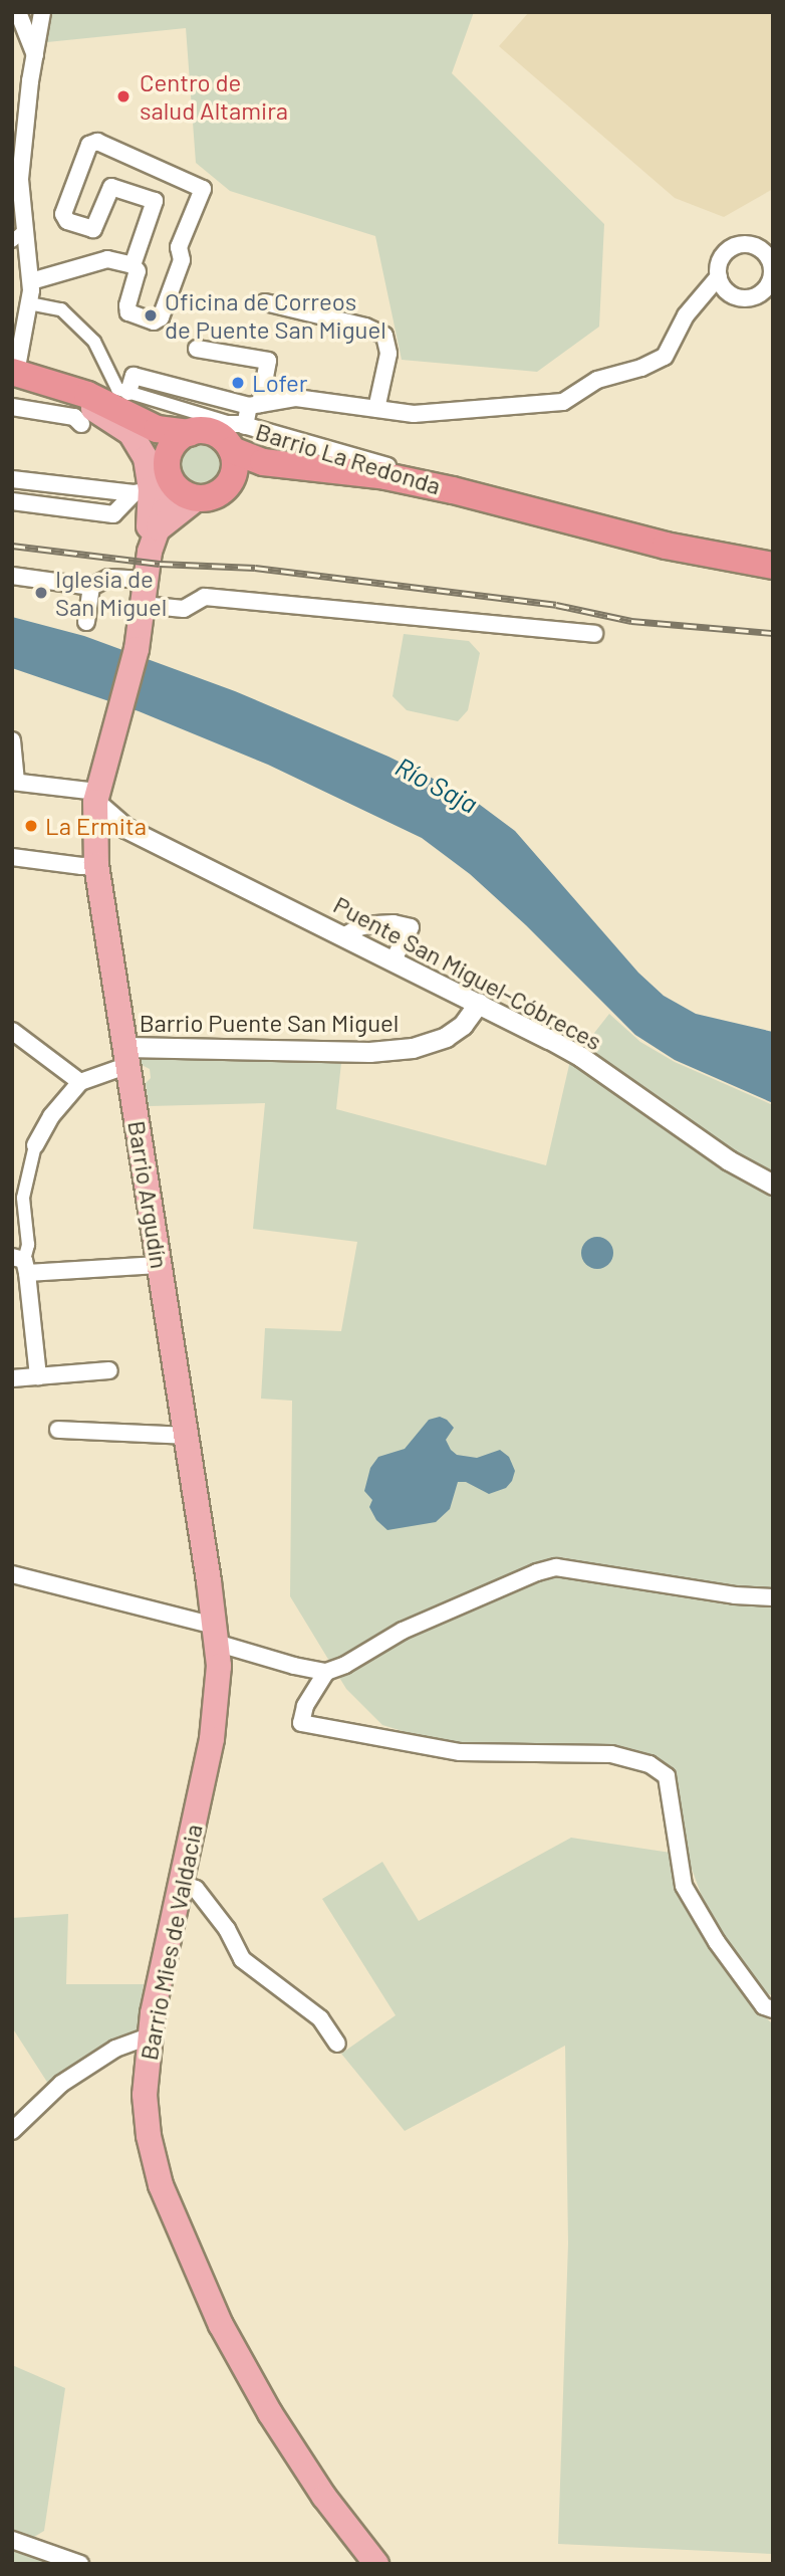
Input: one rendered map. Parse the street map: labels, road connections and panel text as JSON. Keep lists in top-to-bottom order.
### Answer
{
  "streets": {
    "main road": ["Barrio Argudín", "Barrio Mies de Valdacia"],
    "street": ["Barrio La Redonda", "Puente San Miguel-Cóbreces", "Barrio Puente San Miguel"]
  },
  "crossings": [
    ["Puente San Miguel-Cóbreces", "Barrio Puente San Miguel"],
    ["Puente San Miguel-Cóbreces", "Barrio Argudín"],
    ["Barrio Puente San Miguel", "Barrio Argudín"],
    ["Barrio Argudín", "Barrio Mies de Valdacia"]
  ],
  "water": ["Río Saja"],
  "places": [
    "Centro de salud Altamira",
    "Oficina de Correos de Puente San Miguel",
    "Lofer",
    "Iglesia de San Miguel",
    "La Ermita"
  ]
}
